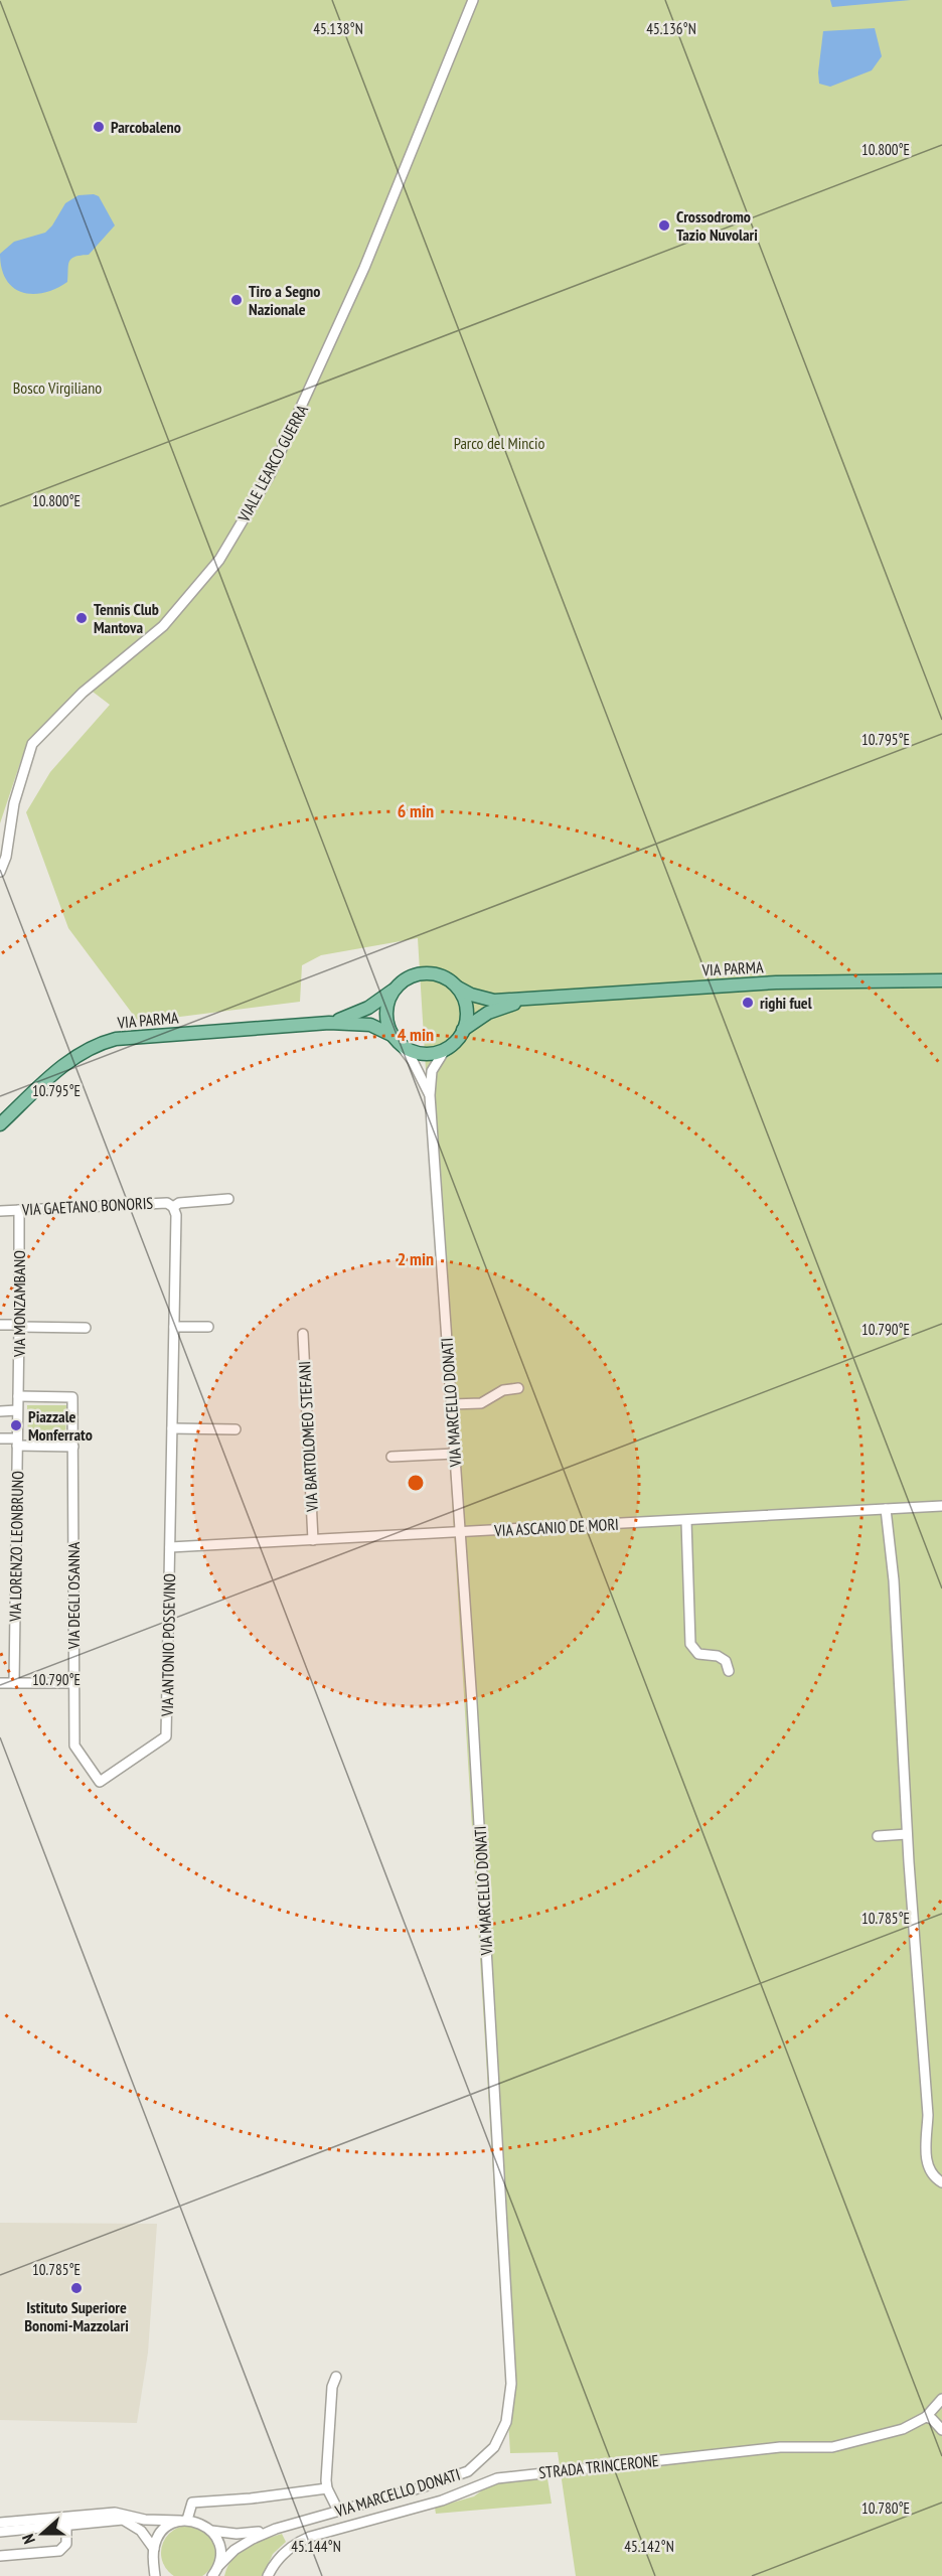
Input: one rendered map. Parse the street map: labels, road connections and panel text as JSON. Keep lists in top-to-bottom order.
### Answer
{
  "streets": {
    "main road": ["VIA PARMA"],
    "street": [
      "VIALE LEARCO GUERRA",
      "VIA GAETANO BONORIS",
      "VIA MONZAMBANO",
      "VIA MARCELLO DONATI",
      "VIA BARTOLOMEO STEFANI",
      "VIA ASCANIO DE MORI",
      "VIA LORENZO LEONBRUNO",
      "VIA DEGLI OSANNA",
      "VIA ANTONIO POSSEVINO",
      "STRADA TRINCERONE"
    ]
  },
  "crossings": [
    ["VIA PARMA", "VIA MARCELLO DONATI"],
    ["VIA GAETANO BONORIS", "VIA MONZAMBANO"],
    ["VIA GAETANO BONORIS", "VIA ANTONIO POSSEVINO"],
    ["VIA MONZAMBANO", "VIA LORENZO LEONBRUNO"],
    ["VIA MONZAMBANO", "VIA DEGLI OSANNA"],
    ["VIA MARCELLO DONATI", "VIA ASCANIO DE MORI"],
    ["VIA BARTOLOMEO STEFANI", "VIA ASCANIO DE MORI"],
    ["VIA ASCANIO DE MORI", "VIA ANTONIO POSSEVINO"],
    ["VIA DEGLI OSANNA", "VIA ANTONIO POSSEVINO"]
  ],
  "parks": ["Bosco Virgiliano", "Parco del Mincio"],
  "places": [
    "Parcobaleno",
    "Crossodromo Tazio Nuvolari",
    "Tiro a Segno Nazionale",
    "Tennis Club Mantova",
    "righi fuel",
    "Piazzale Monferrato",
    "Istituto Superiore Bonomi-Mazzolari"
  ],
  "north": "left",
  "coordinates": [
    "45.138°N",
    "45.136°N",
    "10.800°E",
    "10.795°E",
    "10.790°E",
    "10.785°E",
    "10.780°E",
    "45.144°N",
    "45.142°N"
  ],
  "rings": ["6 min", "4 min", "2 min"]
}
